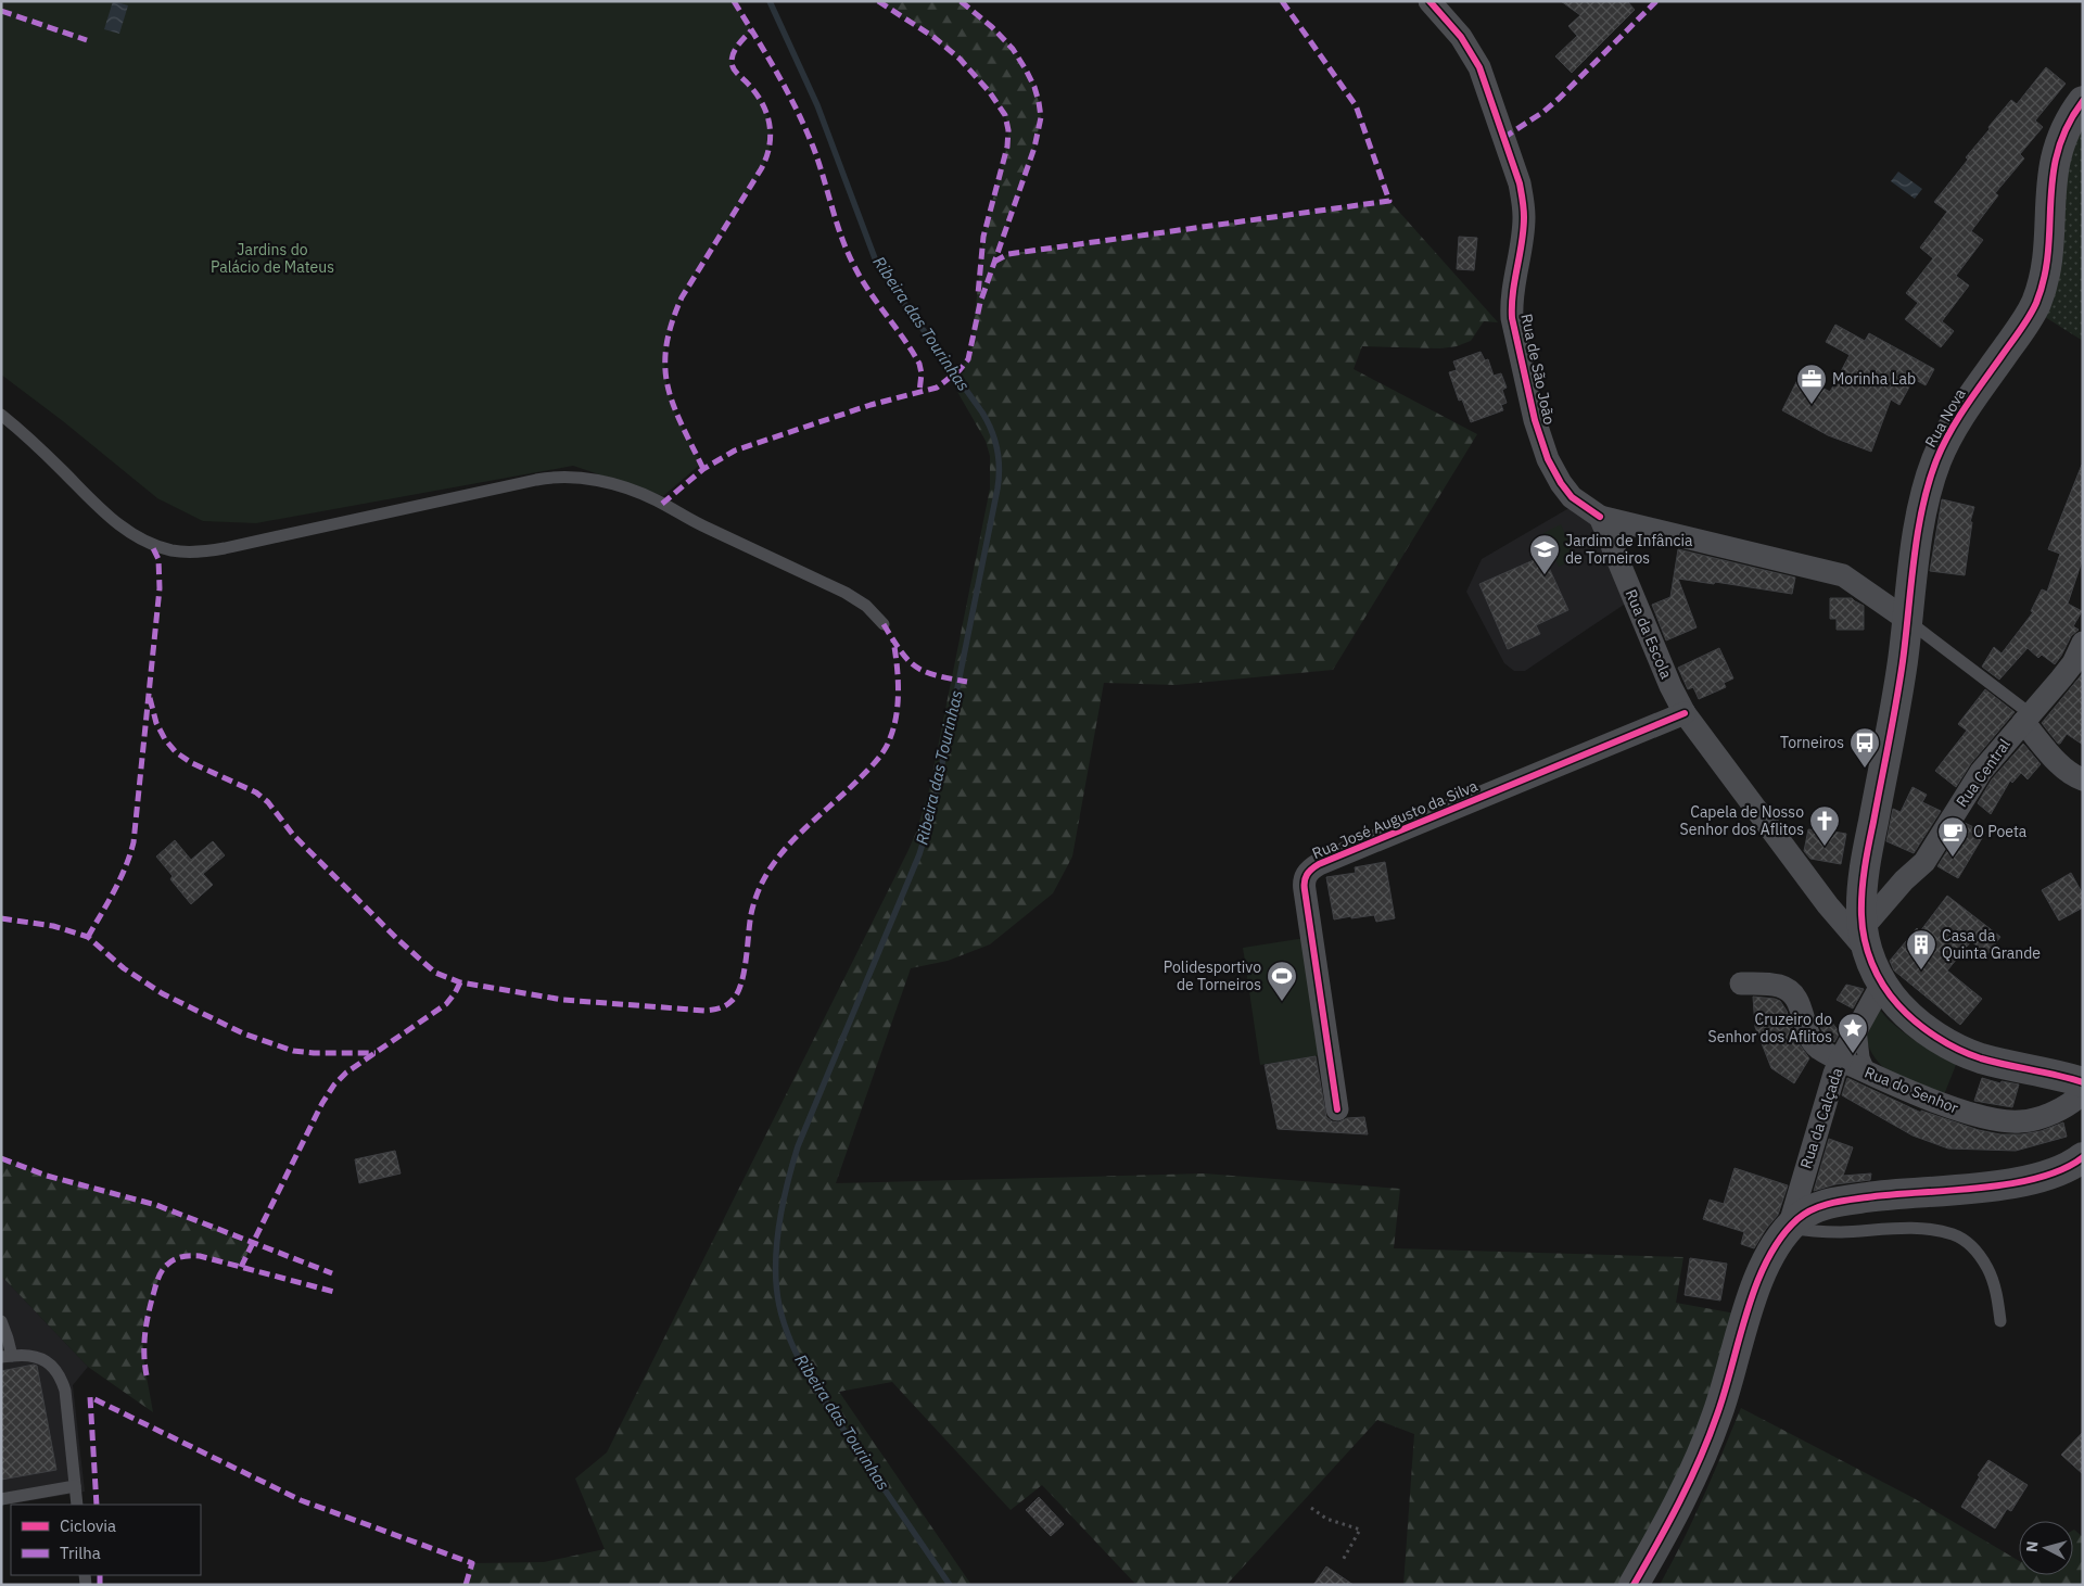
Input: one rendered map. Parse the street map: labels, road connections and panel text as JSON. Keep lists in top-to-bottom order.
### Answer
{
  "streets": {
    "street": [
      "Rua de São João",
      "Rua Nova",
      "Rua da Escola",
      "Rua Central",
      "Rua José Augusto da Silva",
      "Rua do Senhor",
      "Rua da Calçada"
    ]
  },
  "crossings": [
    ["Rua de São João", "Rua da Escola"],
    ["Rua Nova", "Rua da Escola"],
    ["Rua Nova", "Rua Central"],
    ["Rua da Escola", "Rua Central"],
    ["Rua da Escola", "Rua José Augusto da Silva"],
    ["Rua do Senhor", "Rua da Calçada"]
  ],
  "water": ["Ribeira das Tourinhas"],
  "parks": ["Jardins do Palácio de Mateus"],
  "places": {
    "office": ["Morinha Lab"],
    "school or university": ["Jardim de Infância de Torneiros"],
    "bus stop": ["Torneiros"],
    "church": ["Capela de Nosso Senhor dos Aflitos"],
    "cafe": ["O Poeta"],
    "building": ["Casa da Quinta Grande"],
    "sports": ["Polidesportivo de Torneiros"],
    "place": ["Cruzeiro do Senhor dos Aflitos"]
  },
  "legend": ["Ciclovia", "Trilha"],
  "north": "left"
}
